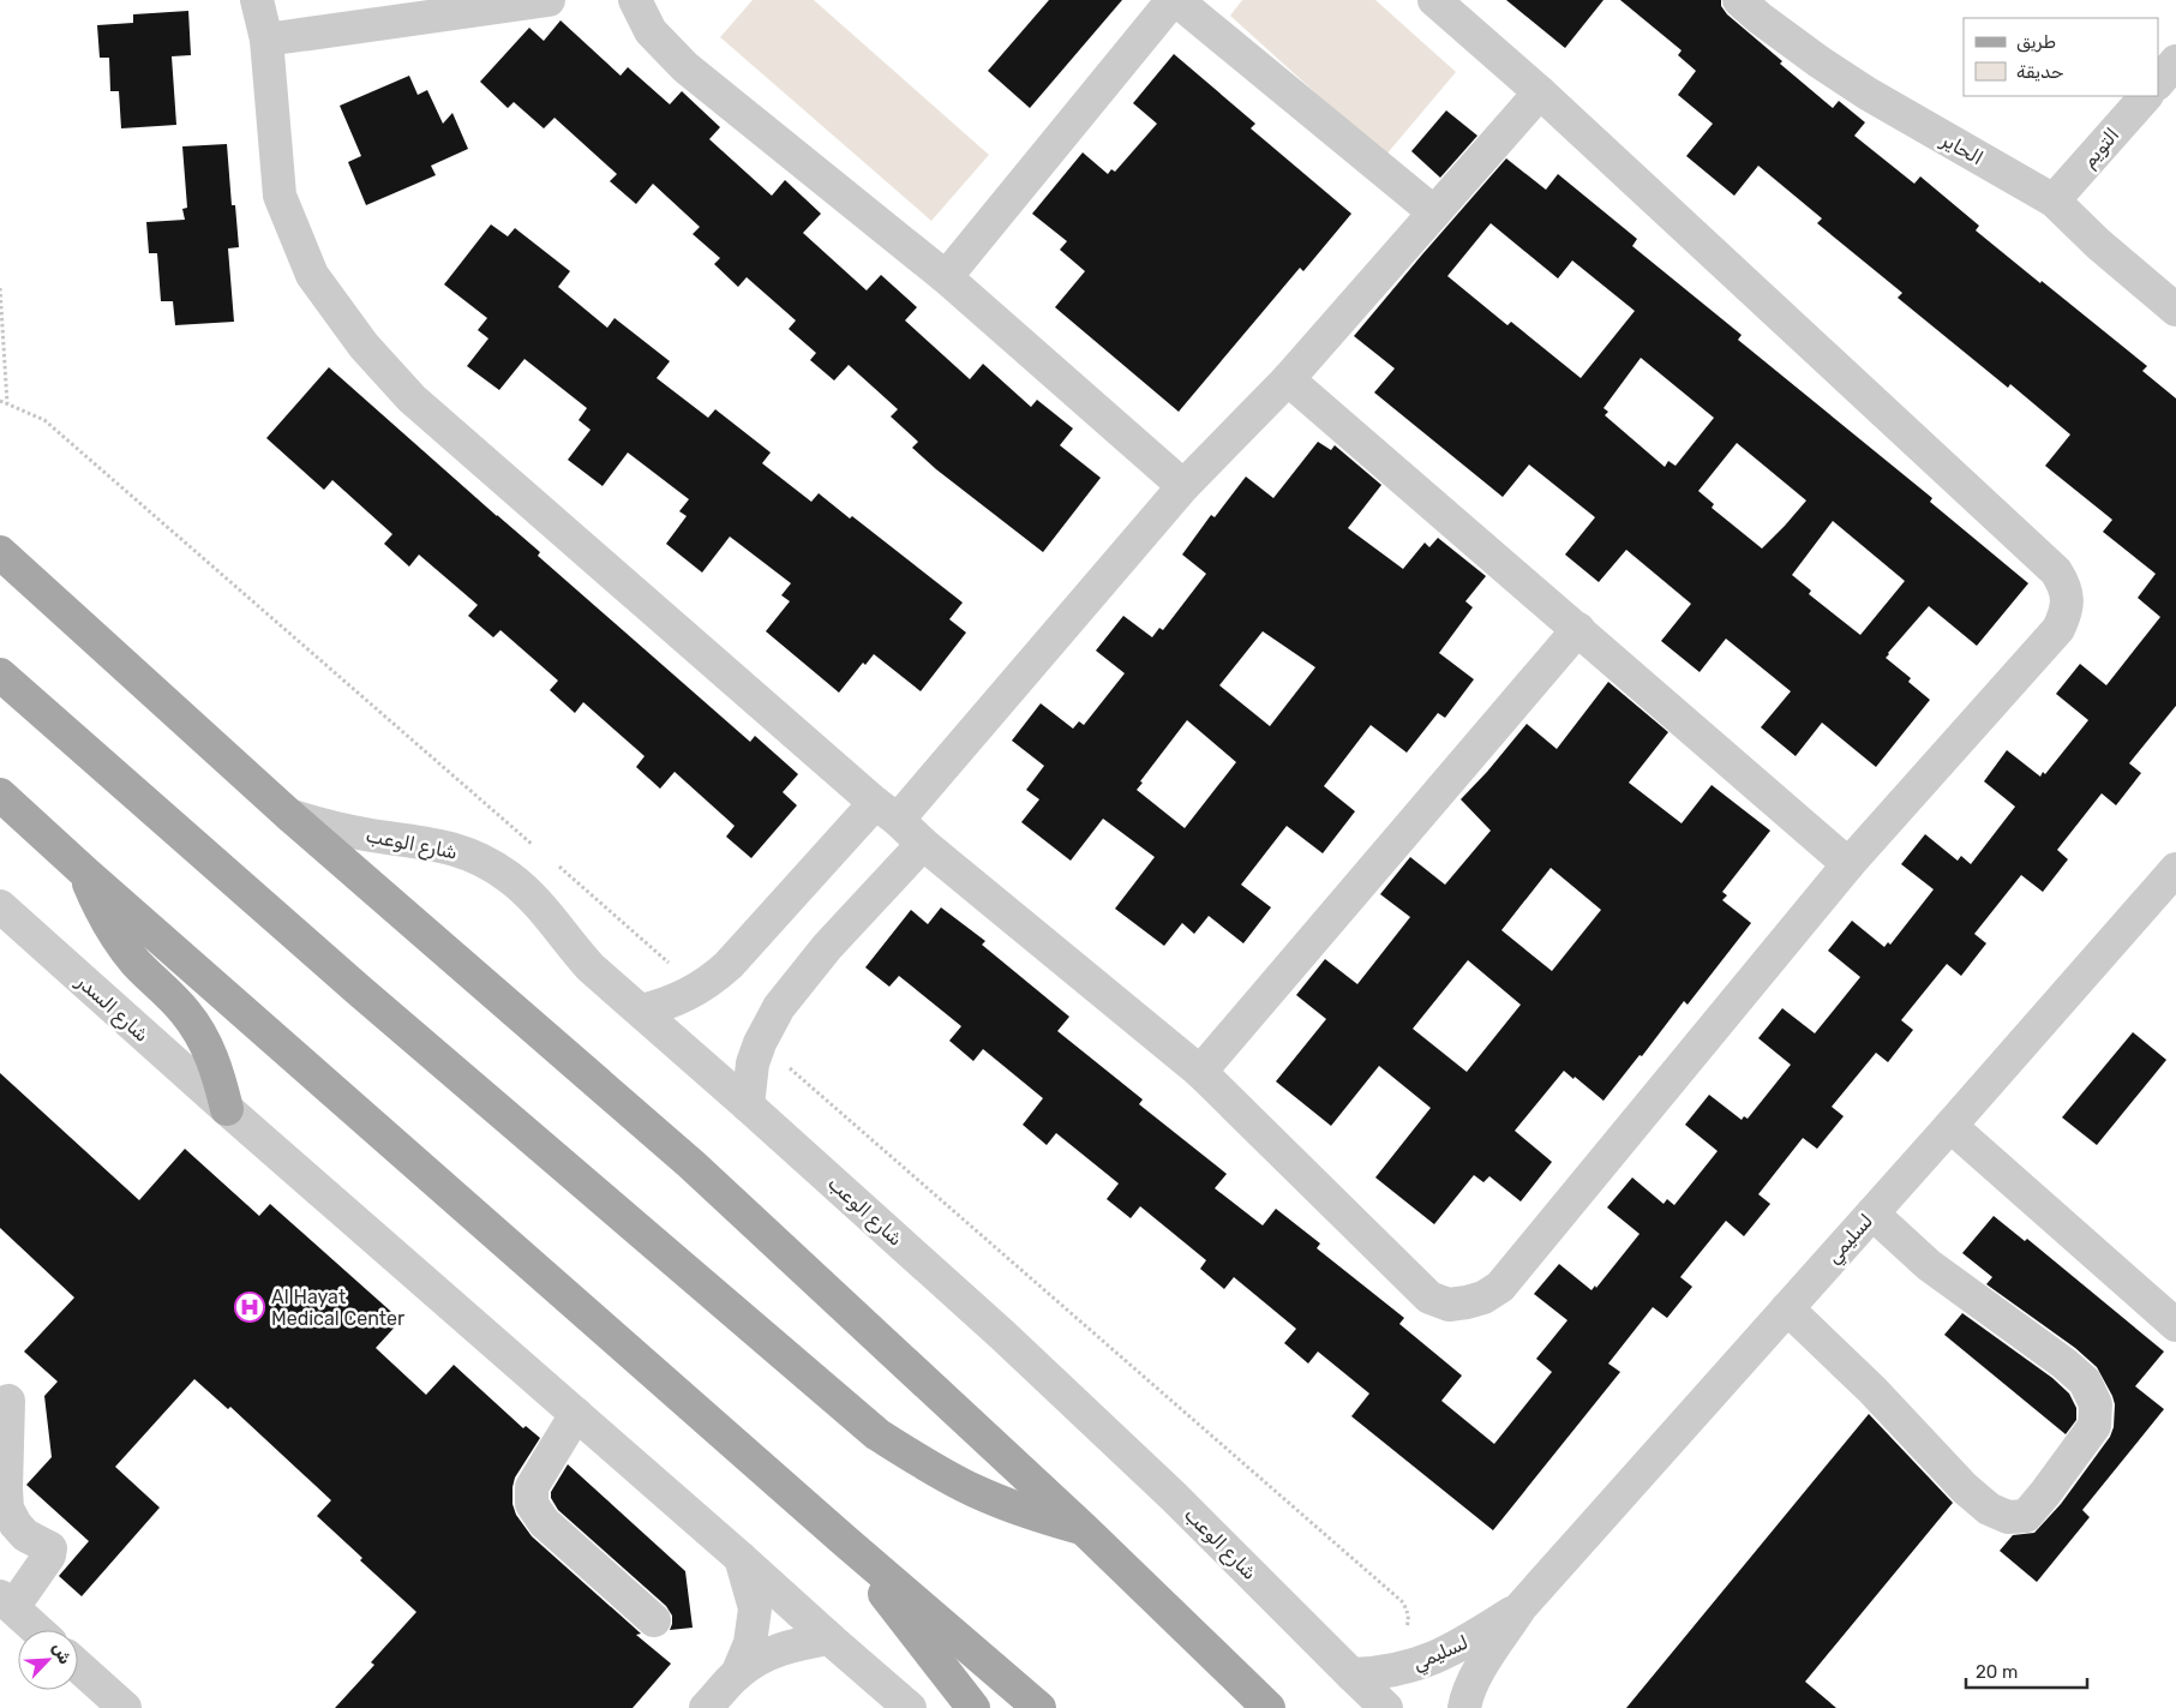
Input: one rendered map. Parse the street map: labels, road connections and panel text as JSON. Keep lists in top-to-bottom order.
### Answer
{
  "streets": {
    "main road": ["شارع الوعب"],
    "street": [
      "التويم",
      "الحاير",
      "شارع السدر",
      "لسليمي"
    ]
  },
  "crossings": [
    ["التويم", "الحاير"],
    ["شارع الوعب", "لسليمي"]
  ],
  "places": {
    "hospital": ["Al Hayat Medical Center"]
  },
  "legend": ["طريق", "حديقة"],
  "scale_bar": "20 m",
  "north": "top right"
}
